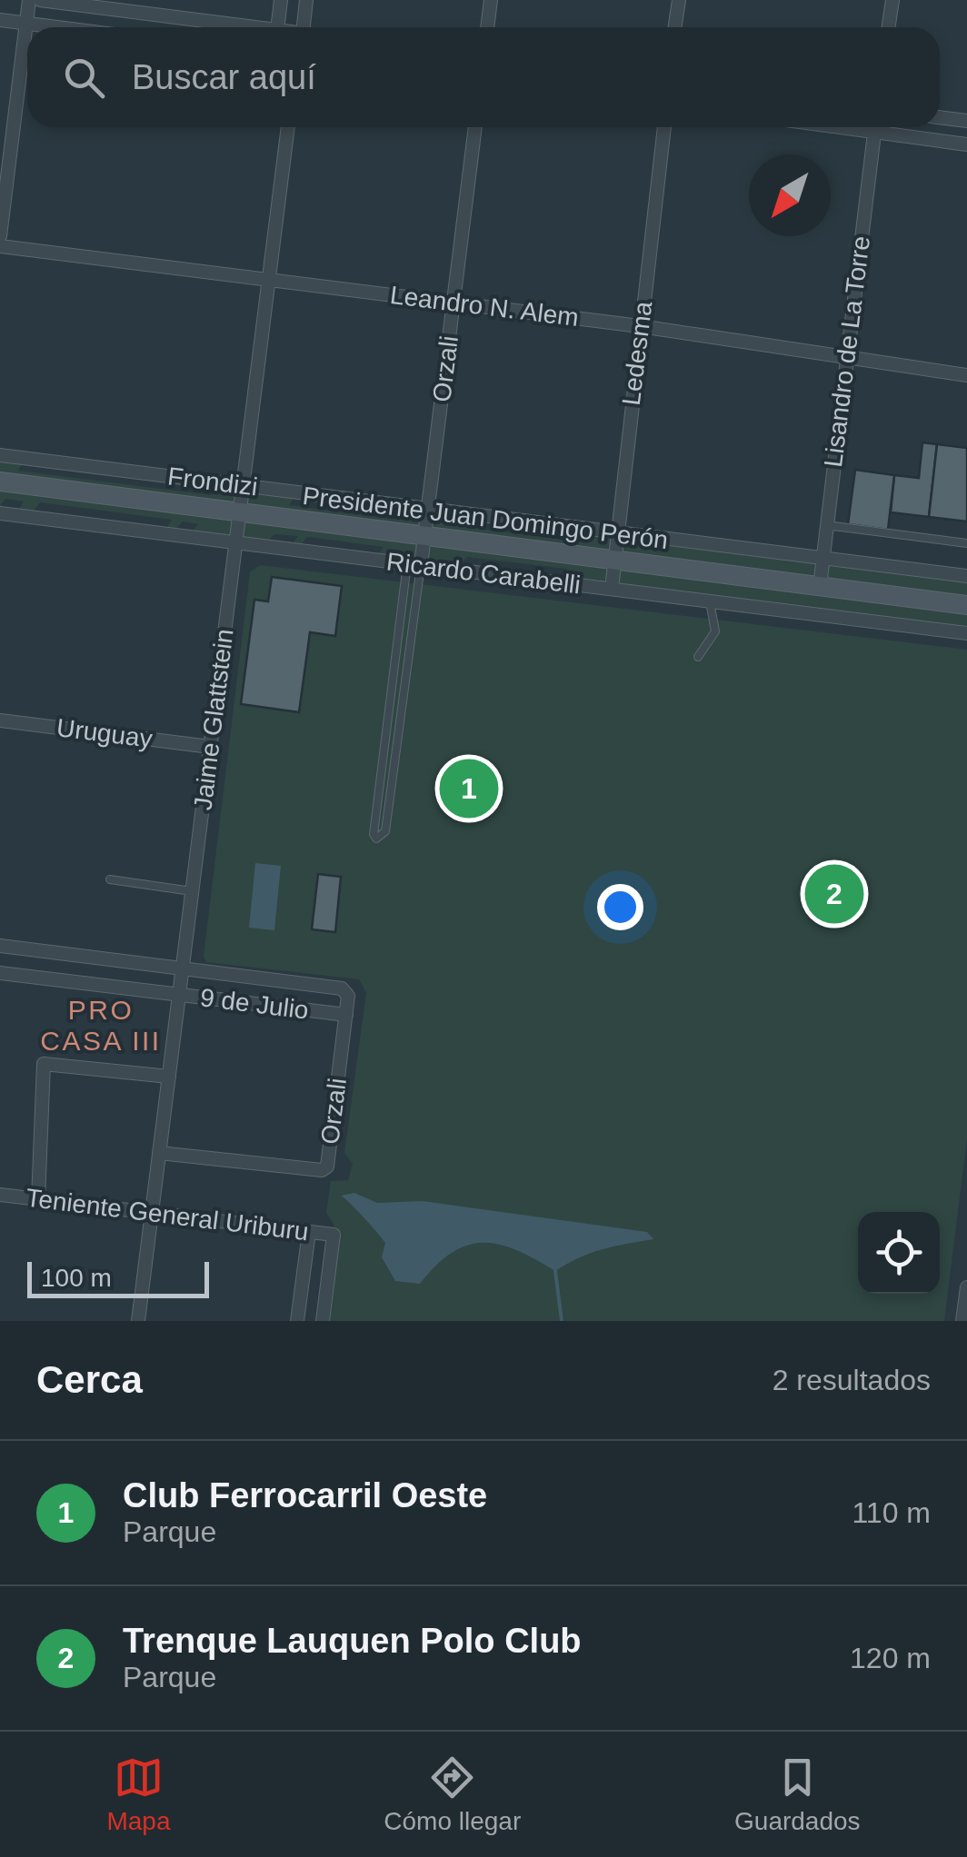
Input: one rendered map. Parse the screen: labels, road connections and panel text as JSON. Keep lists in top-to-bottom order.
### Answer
{
  "streets": {
    "main road": ["Presidente Juan Domingo Perón"],
    "street": [
      "Leandro N. Alem",
      "Lisandro de La Torre",
      "Ledesma",
      "Orzali",
      "Frondizi",
      "Ricardo Carabelli",
      "Jaime Glattstein",
      "Uruguay",
      "9 de Julio",
      "Teniente General Uriburu"
    ]
  },
  "crossings": [
    ["Leandro N. Alem", "Lisandro de La Torre"],
    ["Leandro N. Alem", "Ledesma"],
    ["Leandro N. Alem", "Orzali"],
    ["Leandro N. Alem", "Jaime Glattstein"],
    ["Lisandro de La Torre", "Frondizi"],
    ["Lisandro de La Torre", "Presidente Juan Domingo Perón"],
    ["Ledesma", "Frondizi"],
    ["Ledesma", "Presidente Juan Domingo Perón"],
    ["Ledesma", "Ricardo Carabelli"],
    ["Orzali", "Frondizi"],
    ["Orzali", "Presidente Juan Domingo Perón"],
    ["Orzali", "Ricardo Carabelli"],
    ["Orzali", "Jaime Glattstein"],
    ["Orzali", "9 de Julio"],
    ["Frondizi", "Jaime Glattstein"],
    ["Presidente Juan Domingo Perón", "Jaime Glattstein"],
    ["Ricardo Carabelli", "Jaime Glattstein"],
    ["Jaime Glattstein", "Uruguay"],
    ["Jaime Glattstein", "9 de Julio"],
    ["Jaime Glattstein", "Teniente General Uriburu"]
  ],
  "districts": ["PRO CASA III"],
  "scale_bar": "100 m",
  "north": "bottom left",
  "page": {
    "search": "Buscar aquí",
    "pins": ["1", "2"],
    "scale": "100 m",
    "heading": ["Cerca", "2 resultados"],
    "list": [
      {
        "mark": "1",
        "name": "Club Ferrocarril Oeste",
        "note": "Parque",
        "value": "110 m"
      },
      {
        "mark": "2",
        "name": "Trenque Lauquen Polo Club",
        "note": "Parque",
        "value": "120 m"
      }
    ],
    "nav": ["Mapa", "Cómo llegar", "Guardados"]
  }
}
